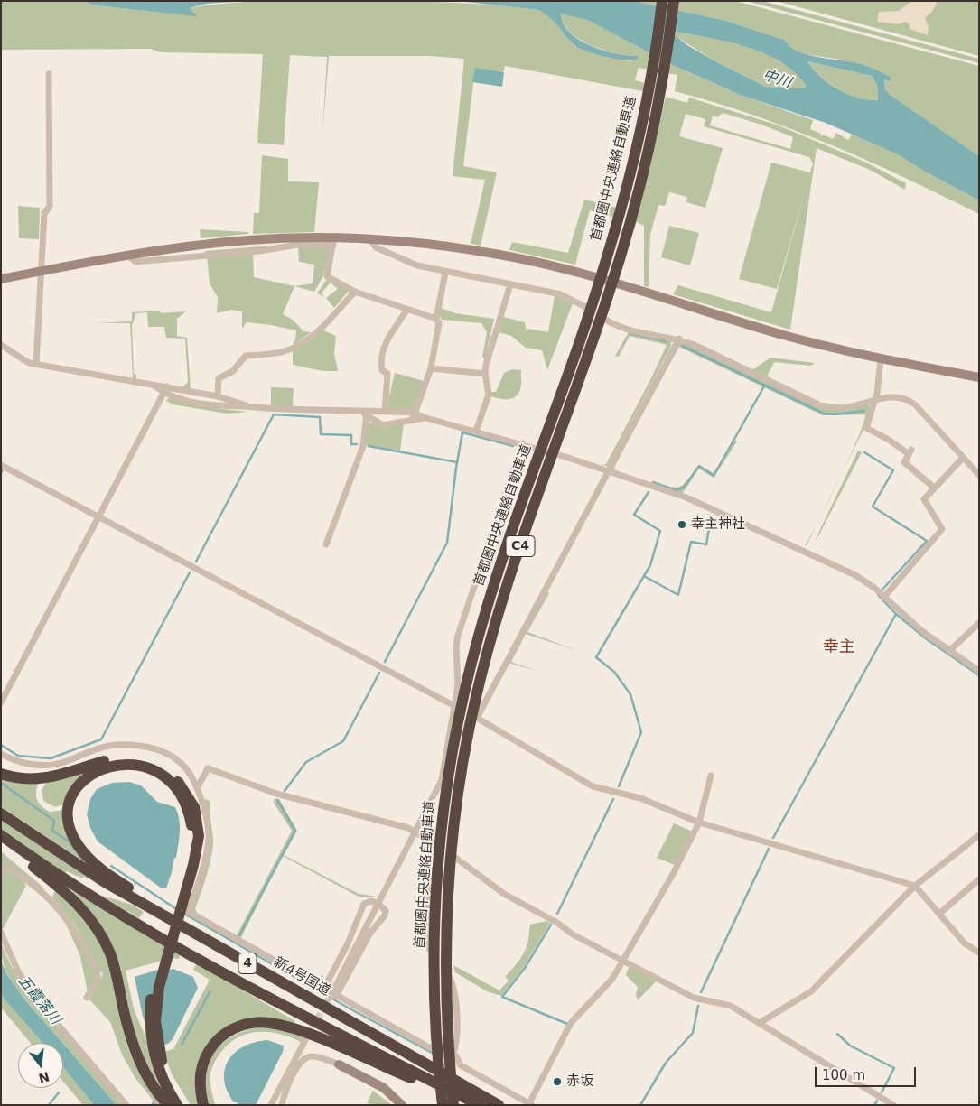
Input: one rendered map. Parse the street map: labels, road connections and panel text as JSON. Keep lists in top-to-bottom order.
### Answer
{
  "streets": {
    "highway": [
      "首都圏中央連絡自動車道",
      "C4",
      "4",
      "新4号国道"
    ]
  },
  "districts": ["幸主"],
  "water": ["中川", "五霞落川"],
  "places": ["幸主神社", "赤坂"],
  "scale_bar": "100 m",
  "north": "bottom"
}
